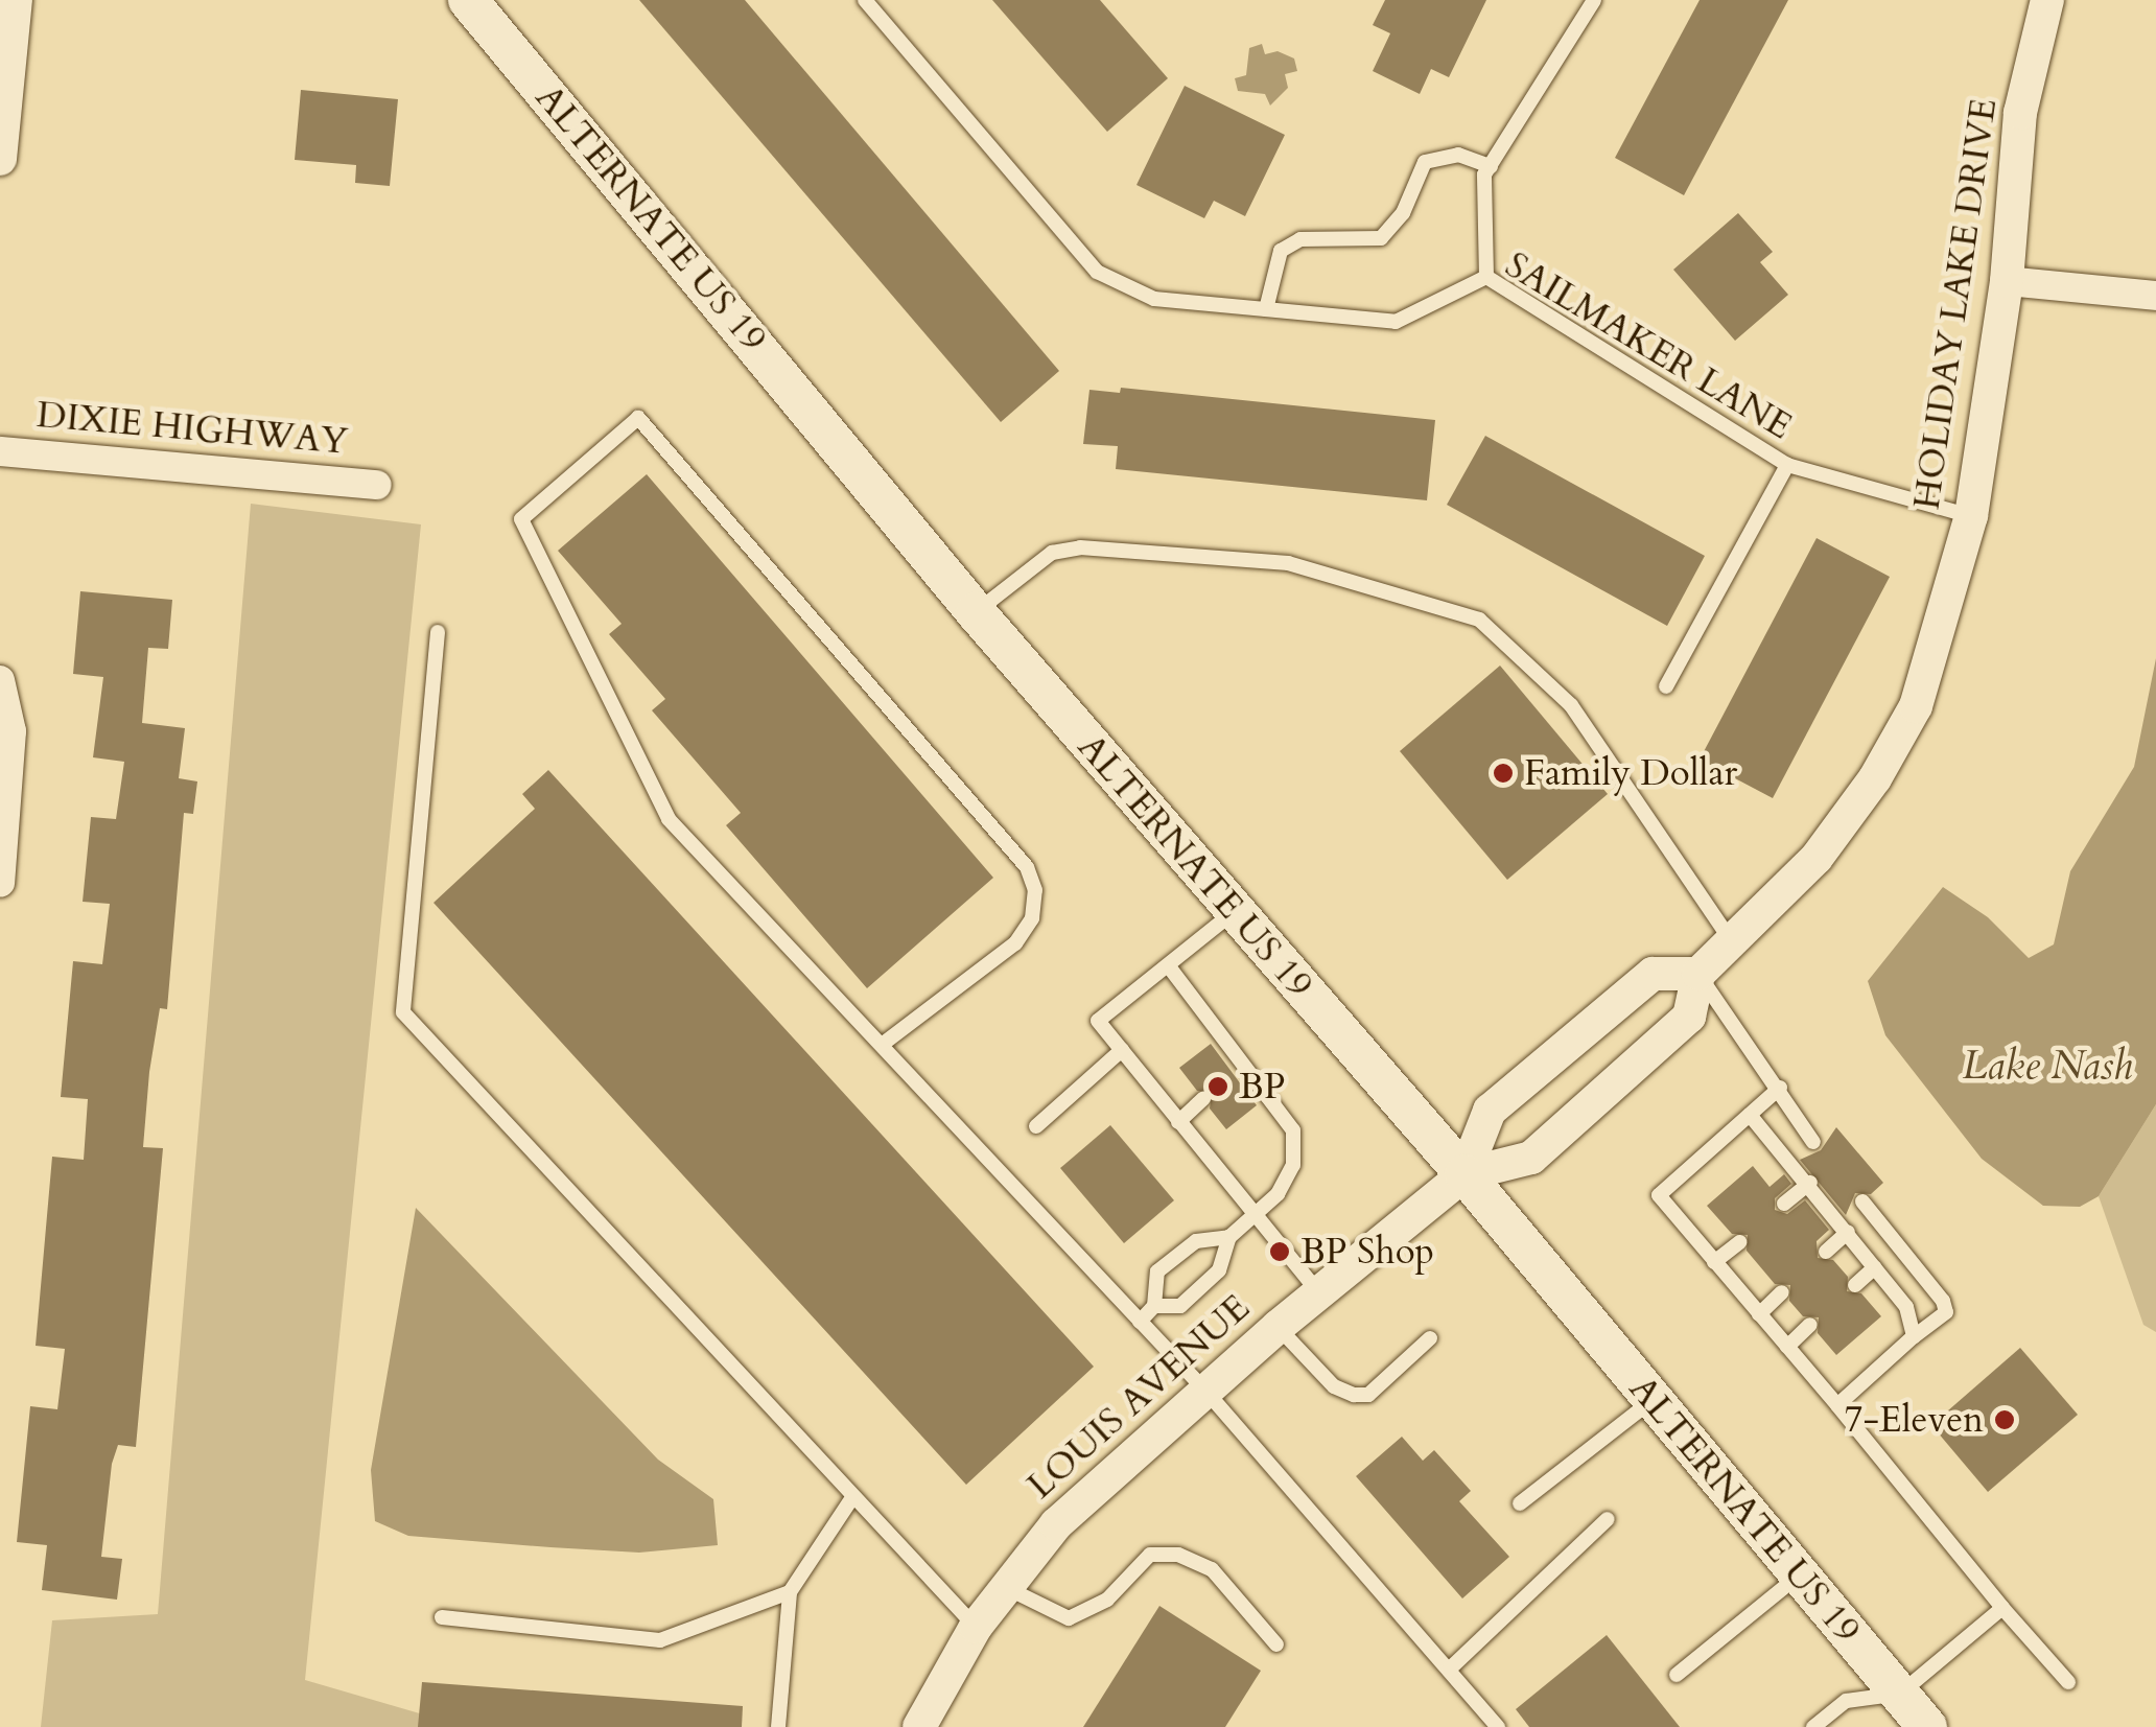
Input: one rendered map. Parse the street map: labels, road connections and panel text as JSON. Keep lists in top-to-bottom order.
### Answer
{
  "streets": {
    "main road": ["ALTERNATE US 19"],
    "street": ["HOLIDAY LAKE DRIVE", "DIXIE HIGHWAY", "LOUIS AVENUE"],
    "lane": ["SAILMAKER LANE"]
  },
  "crossings": [
    ["ALTERNATE US 19", "HOLIDAY LAKE DRIVE"],
    ["ALTERNATE US 19", "LOUIS AVENUE"],
    ["HOLIDAY LAKE DRIVE", "SAILMAKER LANE"],
    ["HOLIDAY LAKE DRIVE", "LOUIS AVENUE"]
  ],
  "water": ["Lake Nash"],
  "places": [
    "Family Dollar",
    "BP",
    "BP Shop",
    "7-Eleven"
  ]
}
